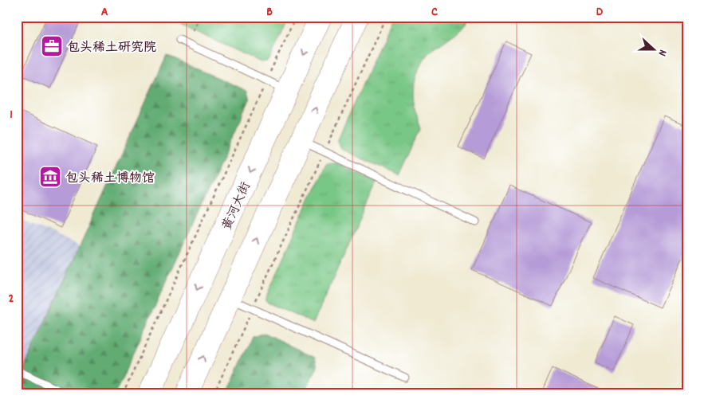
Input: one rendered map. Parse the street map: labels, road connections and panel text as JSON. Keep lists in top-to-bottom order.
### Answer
{
  "streets": {
    "main road": ["黄河大街"]
  },
  "places": {
    "office": ["包头稀土研究院"],
    "museum": ["包头稀土博物馆"]
  },
  "north": "right",
  "grid": {
    "columns": [
      "A",
      "B",
      "C",
      "D"
    ],
    "rows": ["1", "2"]
  }
}
